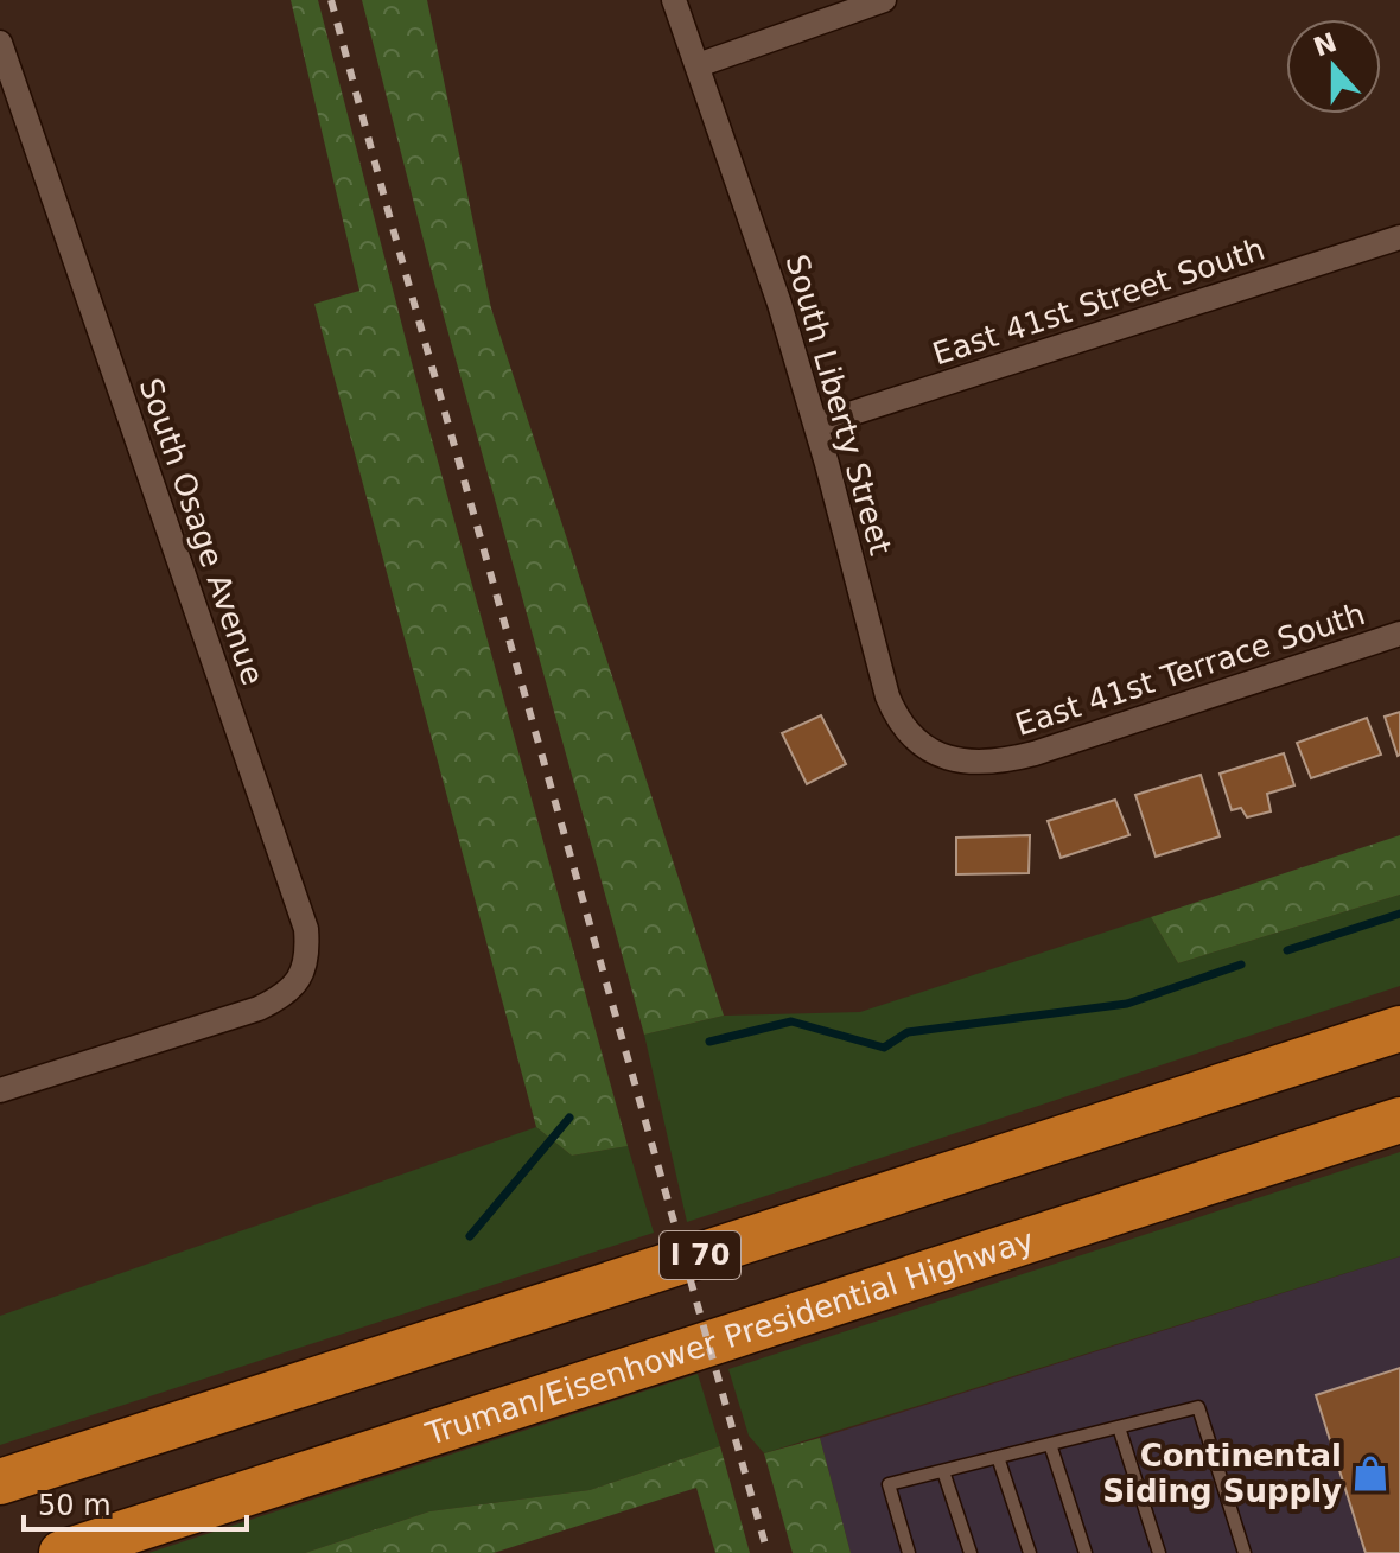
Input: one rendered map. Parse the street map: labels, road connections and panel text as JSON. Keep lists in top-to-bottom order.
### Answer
{
  "streets": {
    "highway": ["I 70", "Truman/Eisenhower Presidential Highway"],
    "street": [
      "East 41st Street South",
      "South Liberty Street",
      "South Osage Avenue",
      "East 41st Terrace South"
    ]
  },
  "crossings": [
    ["East 41st Street South", "South Liberty Street"],
    ["South Liberty Street", "East 41st Terrace South"]
  ],
  "places": {
    "shop": ["Continental Siding Supply"]
  },
  "scale_bar": "50 m",
  "north": "top"
}
